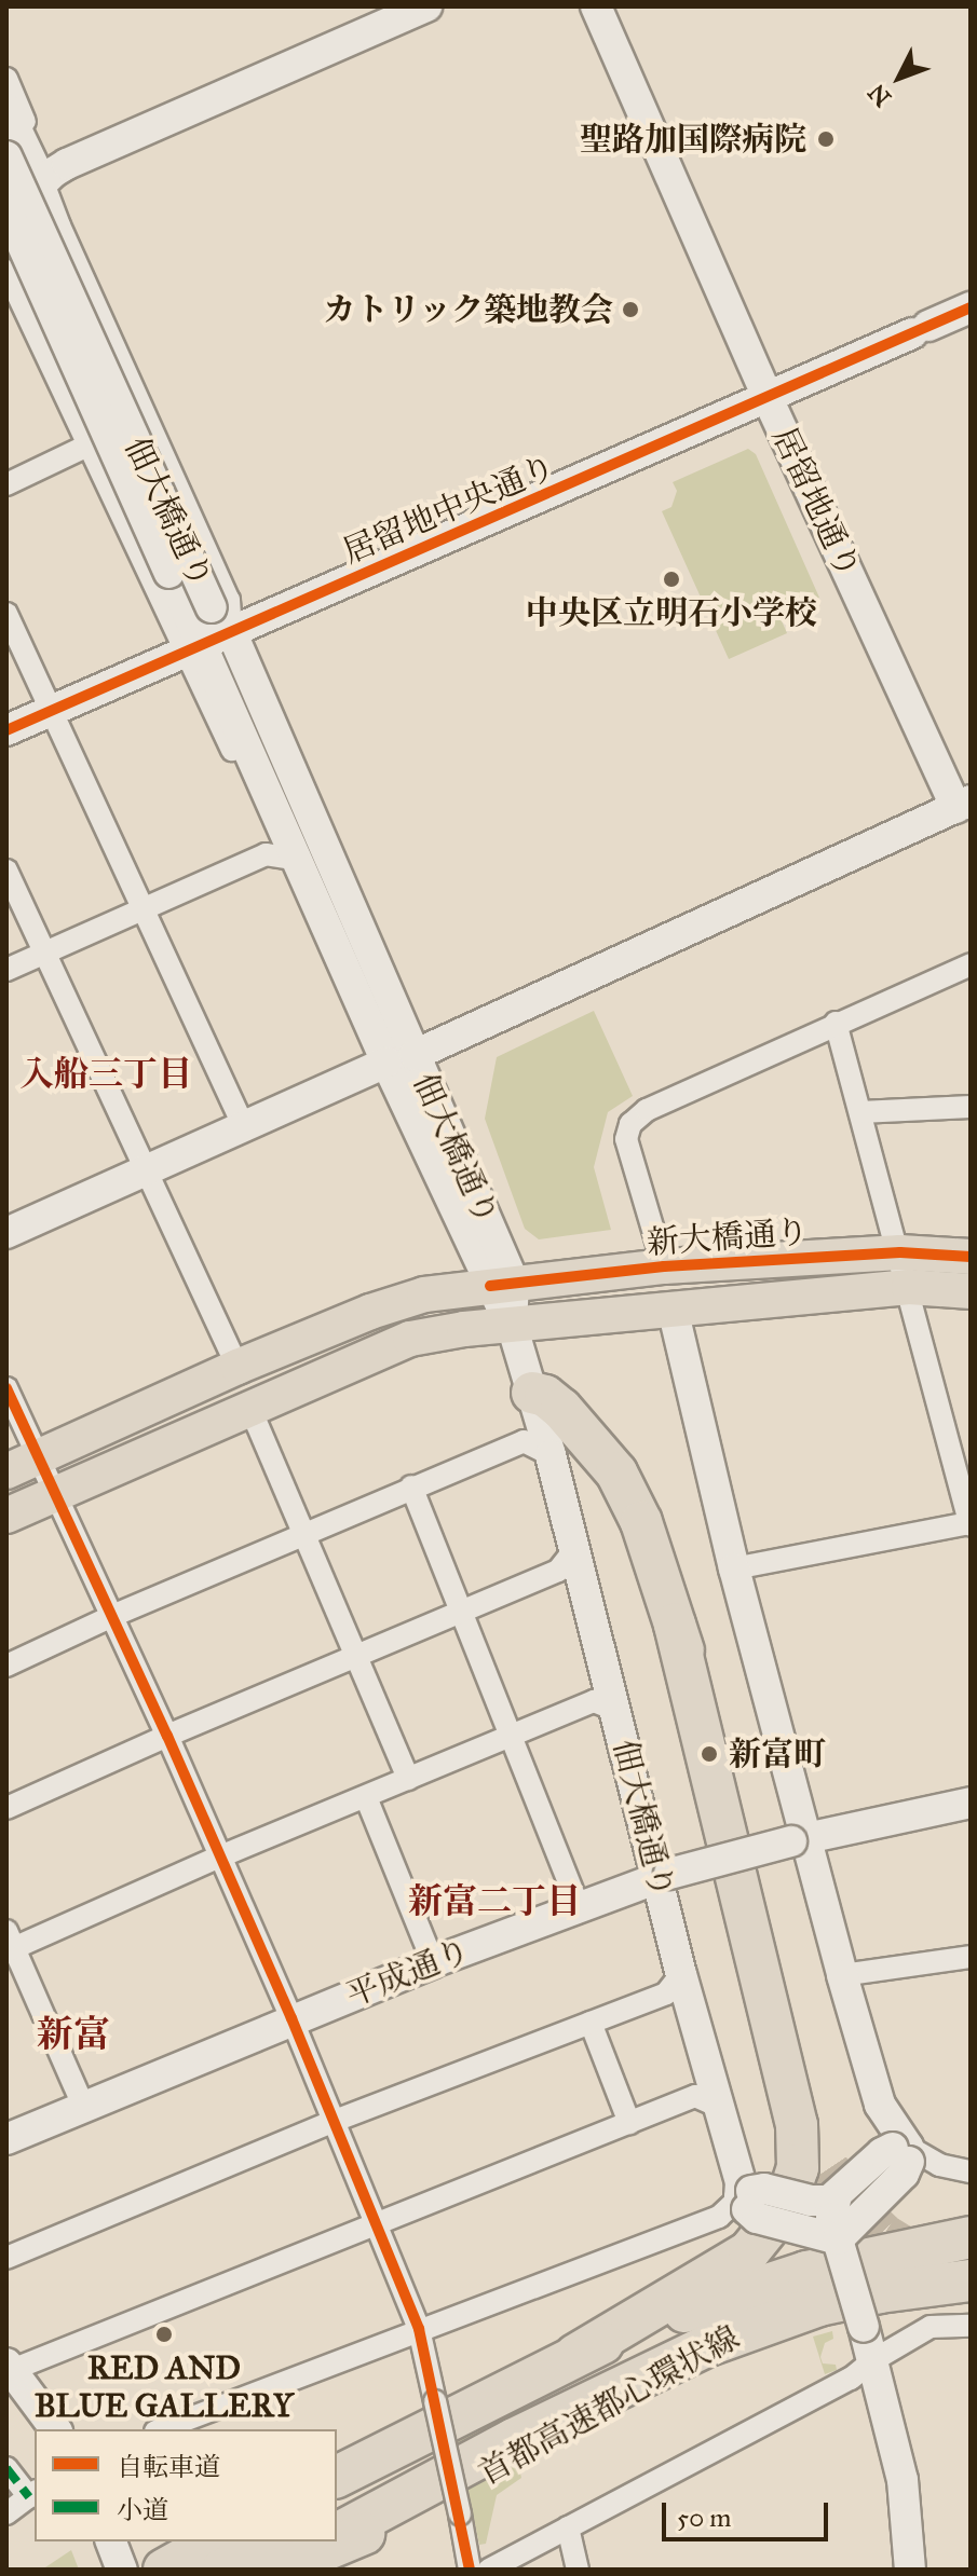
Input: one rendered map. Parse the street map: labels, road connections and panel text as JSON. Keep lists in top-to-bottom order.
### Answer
{
  "streets": {
    "highway": ["首都高速都心環状線"],
    "main road": ["新大橋通り"],
    "street": [
      "居留地通り",
      "居留地中央通り",
      "佃大橋通り",
      "平成通り"
    ]
  },
  "crossings": [
    ["居留地通り", "居留地中央通り"],
    ["居留地中央通り", "佃大橋通り"],
    ["佃大橋通り", "新大橋通り"],
    ["佃大橋通り", "平成通り"]
  ],
  "districts": ["入船三丁目", "新富二丁目", "新富"],
  "places": [
    "聖路加国際病院",
    "カトリック築地教会",
    "中央区立明石小学校",
    "新富町",
    "RED AND BLUE GALLERY"
  ],
  "legend": ["自転車道", "小道"],
  "scale_bar": "50 m",
  "north": "bottom left"
}
